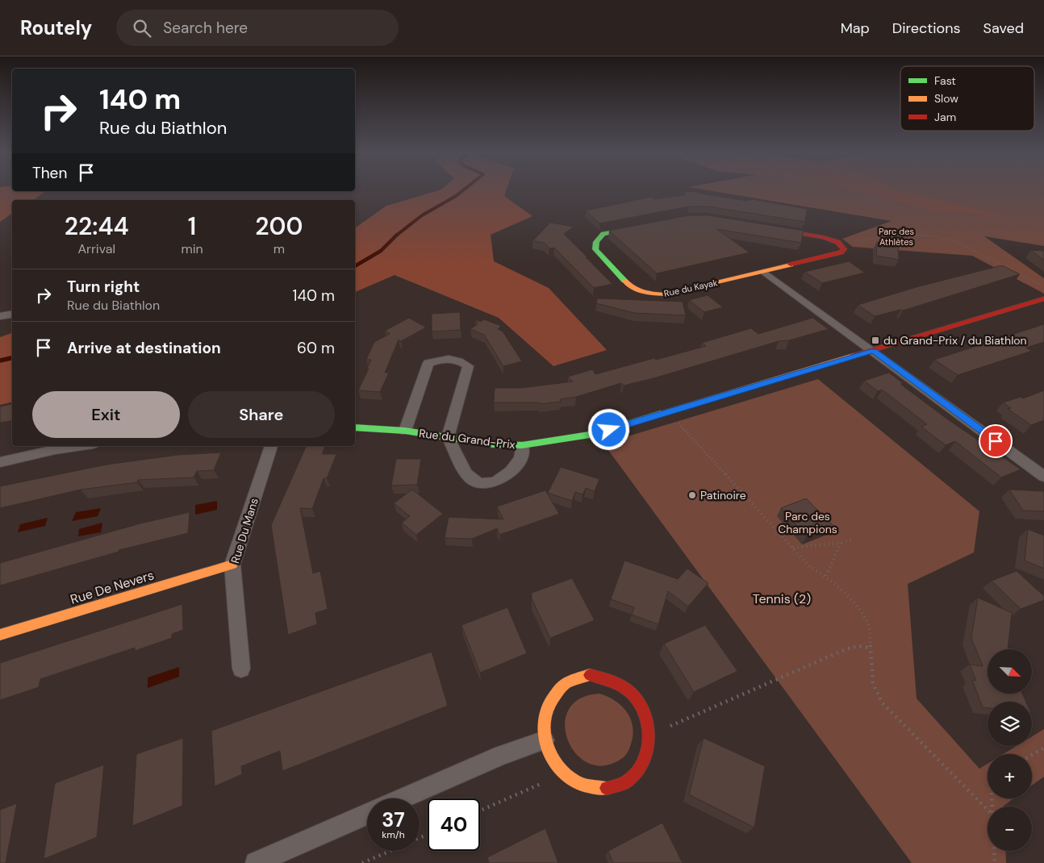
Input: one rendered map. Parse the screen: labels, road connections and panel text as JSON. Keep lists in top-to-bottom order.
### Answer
{
  "streets": {
    "street": [
      "Rue du Kayak",
      "Rue du Grand-Prix",
      "Rue Du Mans",
      "Rue De Nevers"
    ]
  },
  "crossings": [
    ["Rue Du Mans", "Rue De Nevers"]
  ],
  "parks": ["Parc des Athlètes", "Parc des Champions", "Tennis (2)"],
  "places": {
    "transit": ["du Grand-Prix / du Biathlon"],
    "other": ["Patinoire"]
  },
  "legend": ["Fast", "Slow", "Jam"],
  "north": "bottom right",
  "page": {
    "header": "Routely",
    "search": "Search here",
    "nav": ["Map", "Directions", "Saved"],
    "turn": ["140 m", "Rue du Biathlon"],
    "then": "Then",
    "eta": [
      "22:44",
      "Arrival",
      "1",
      "min",
      "200",
      "m"
    ],
    "list": [
      {
        "name": "Turn right",
        "note": "Rue du Biathlon",
        "value": "140 m"
      },
      {
        "name": "Arrive at destination",
        "value": "60 m"
      }
    ],
    "buttons": ["Exit", "Share"],
    "map_buttons": ["+", "−"],
    "speed": "37 km/h",
    "limit": "40"
  }
}
